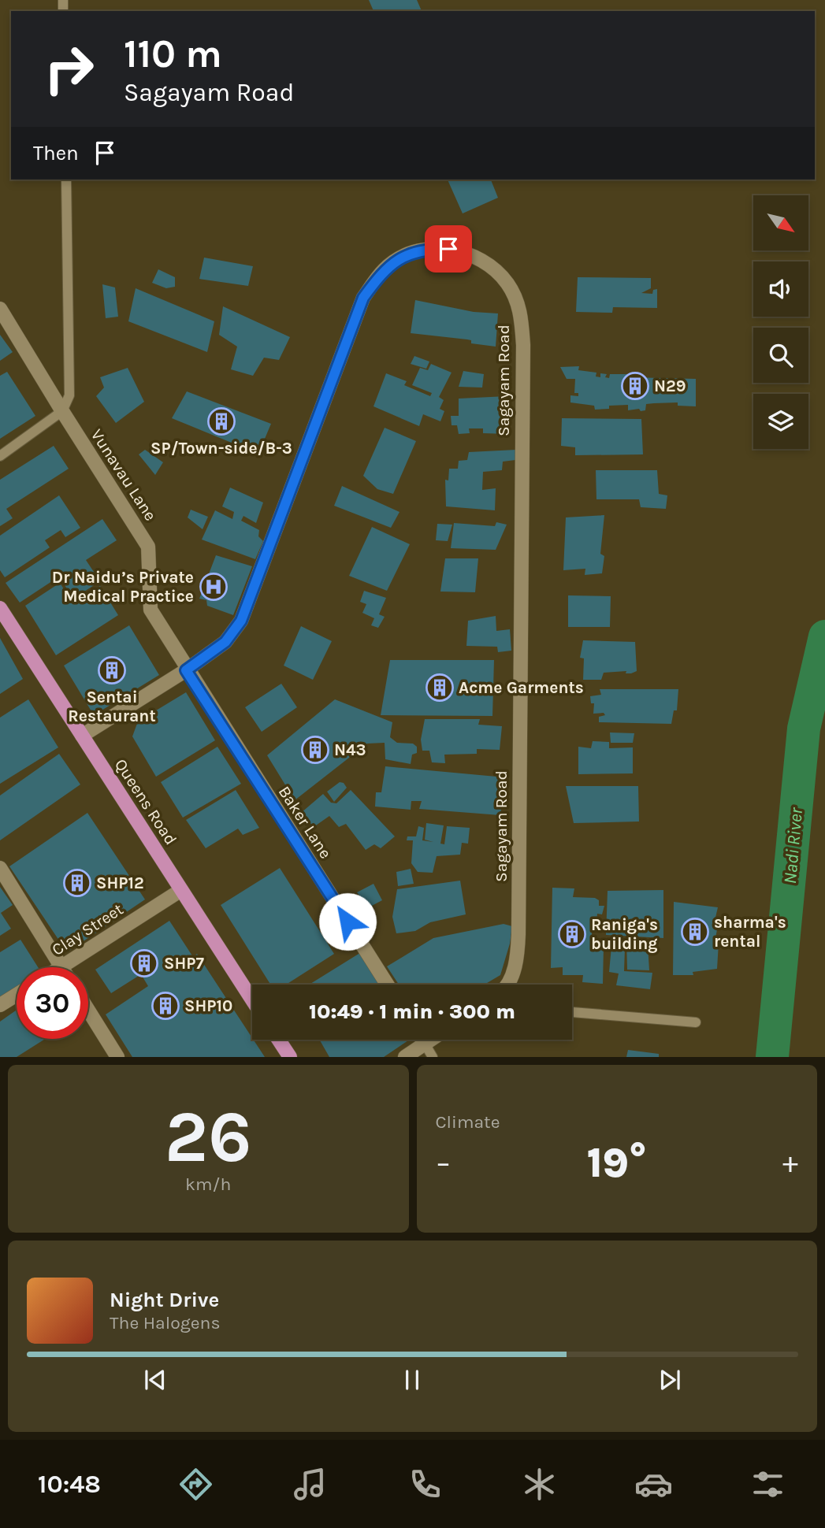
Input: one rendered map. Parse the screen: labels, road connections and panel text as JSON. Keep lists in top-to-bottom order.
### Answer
{
  "streets": {
    "main road": ["Queens Road"],
    "street": [
      "Sagayam Road",
      "Vunavau Lane",
      "Baker Lane",
      "Clay Street"
    ]
  },
  "crossings": [
    ["Sagayam Road", "Vunavau Lane"],
    ["Sagayam Road", "Queens Road"],
    ["Sagayam Road", "Baker Lane"],
    ["Vunavau Lane", "Baker Lane"],
    ["Queens Road", "Clay Street"]
  ],
  "water": ["Nadi River"],
  "places": {
    "building": [
      "N29",
      "SP/Town-side/B-3",
      "Sentai Restaurant",
      "Acme Garments",
      "N43",
      "SHP12",
      "sharma's rental",
      "Raniga's building",
      "SHP7",
      "SHP10"
    ],
    "hospital": ["Dr Naidu’s Private Medical Practice"]
  },
  "north": "bottom right",
  "page": {
    "turn": ["110 m", "Sagayam Road"],
    "then": "Then",
    "limit": "30",
    "trip": "10:49 · 1 min · 300 m",
    "tile": [
      ["26", "km/h"],
      "Climate"
    ],
    "heat": ["−", "19°", "+"],
    "song": ["Night Drive", "The Halogens"],
    "tabs": "10:48"
  }
}
